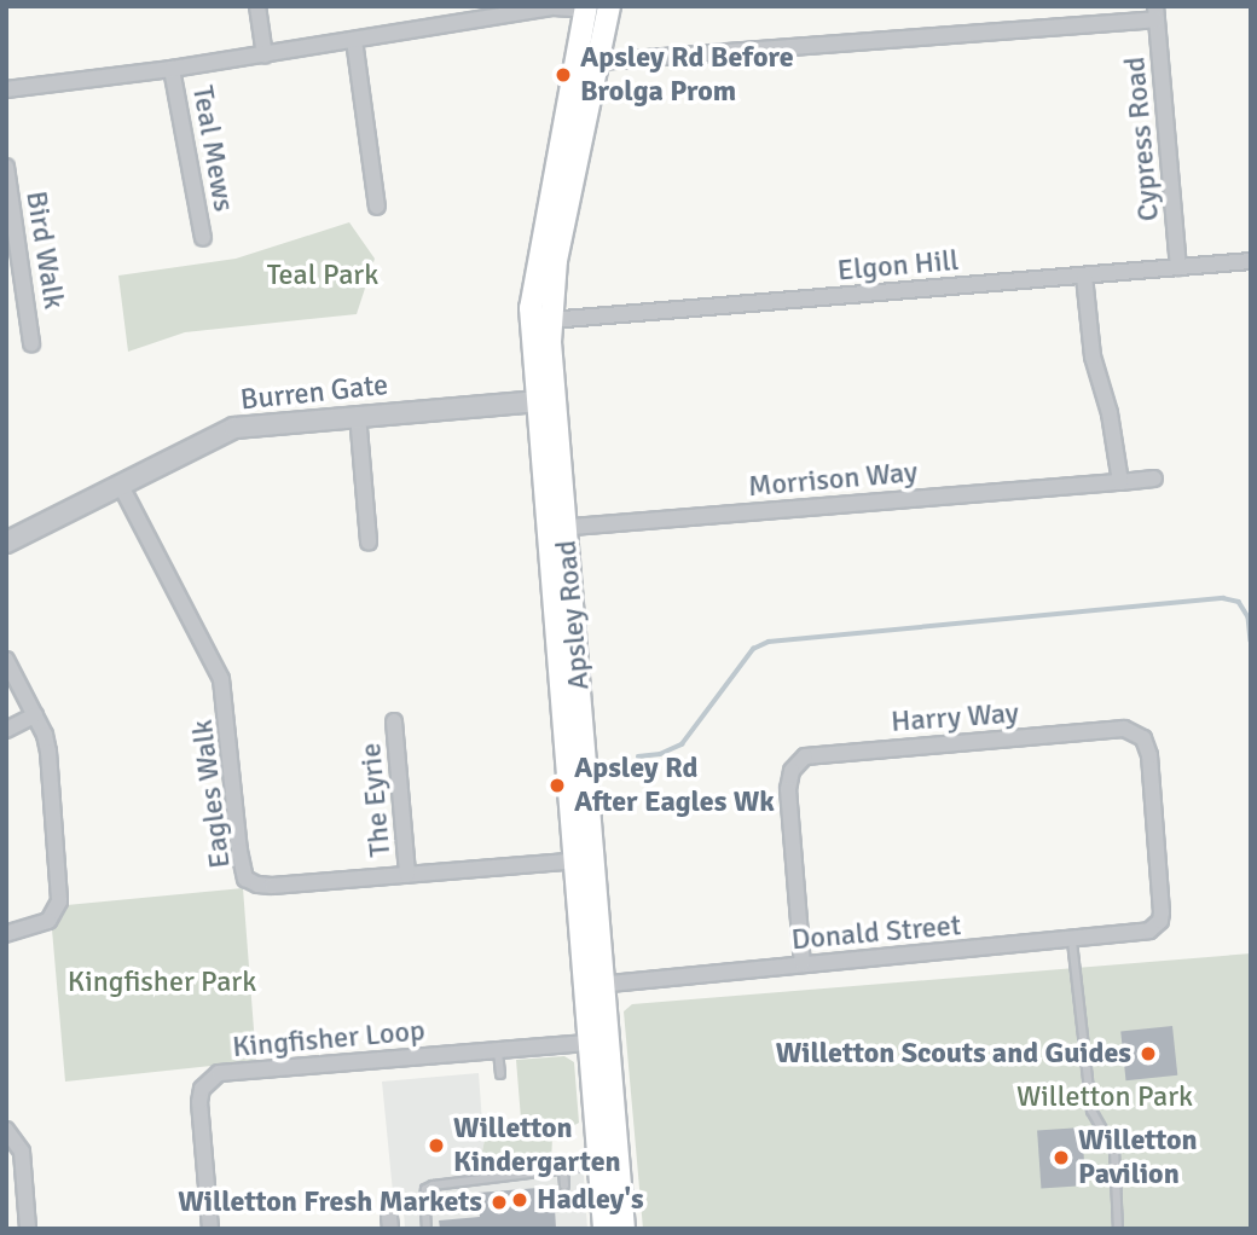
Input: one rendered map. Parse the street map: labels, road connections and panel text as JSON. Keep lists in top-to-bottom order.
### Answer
{
  "streets": {
    "main road": ["Apsley Road"],
    "street": [
      "Cypress Road",
      "Teal Mews",
      "Bird Walk",
      "Elgon Hill",
      "Burren Gate",
      "Morrison Way",
      "Harry Way",
      "Eagles Walk",
      "The Eyrie",
      "Donald Street",
      "Kingfisher Loop"
    ]
  },
  "crossings": [
    ["Cypress Road", "Elgon Hill"],
    ["Elgon Hill", "Apsley Road"],
    ["Burren Gate", "Apsley Road"],
    ["Burren Gate", "Eagles Walk"],
    ["Morrison Way", "Apsley Road"],
    ["Apsley Road", "Eagles Walk"],
    ["Apsley Road", "Donald Street"],
    ["Apsley Road", "Kingfisher Loop"],
    ["Harry Way", "Donald Street"],
    ["Eagles Walk", "The Eyrie"]
  ],
  "parks": ["Teal Park", "Kingfisher Park", "Willetton Park"],
  "places": [
    "Apsley Rd Before Brolga Prom",
    "Apsley Rd After Eagles Wk",
    "Willetton Scouts and Guides",
    "Willetton Kindergarten",
    "Willetton Pavilion",
    "Hadley's",
    "Willetton Fresh Markets"
  ]
}
